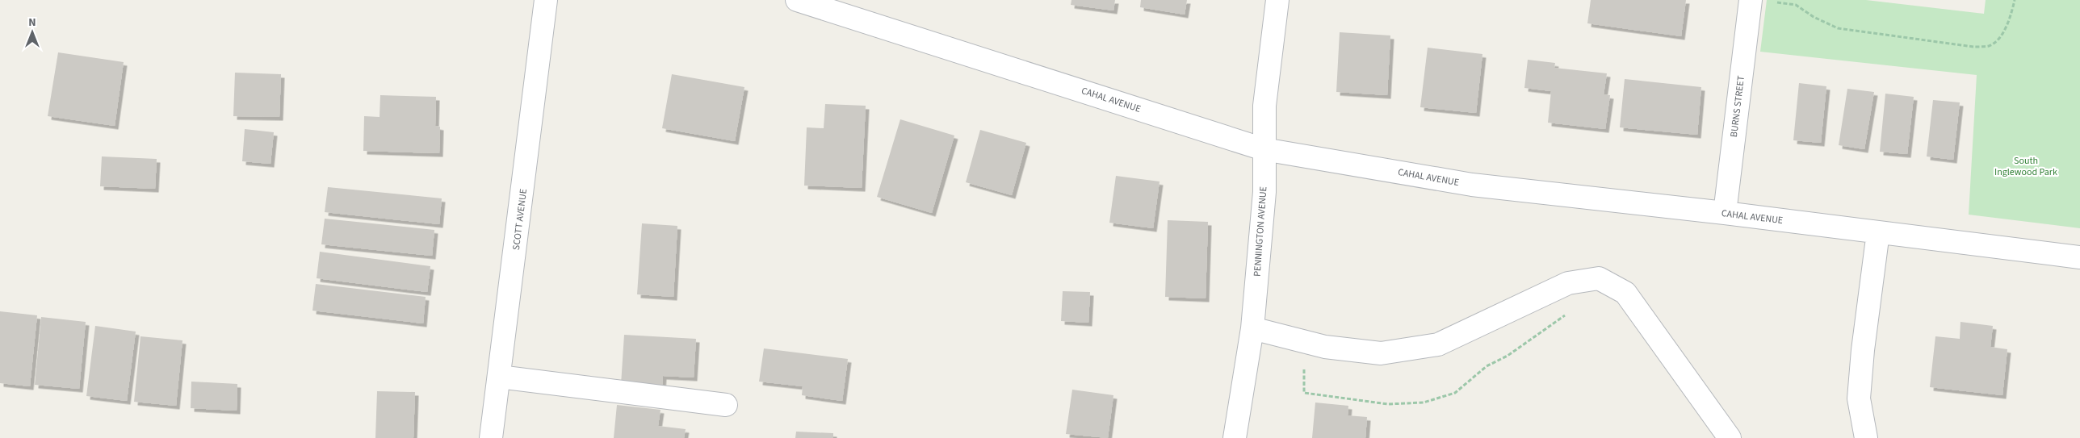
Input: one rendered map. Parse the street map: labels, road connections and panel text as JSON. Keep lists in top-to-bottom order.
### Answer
{
  "streets": {
    "street": [
      "CAHAL AVENUE",
      "BURNS STREET",
      "SCOTT AVENUE",
      "PENNINGTON AVENUE"
    ]
  },
  "crossings": [
    ["CAHAL AVENUE", "BURNS STREET"],
    ["CAHAL AVENUE", "PENNINGTON AVENUE"]
  ],
  "parks": ["South Inglewood Park"],
  "north": "top"
}
